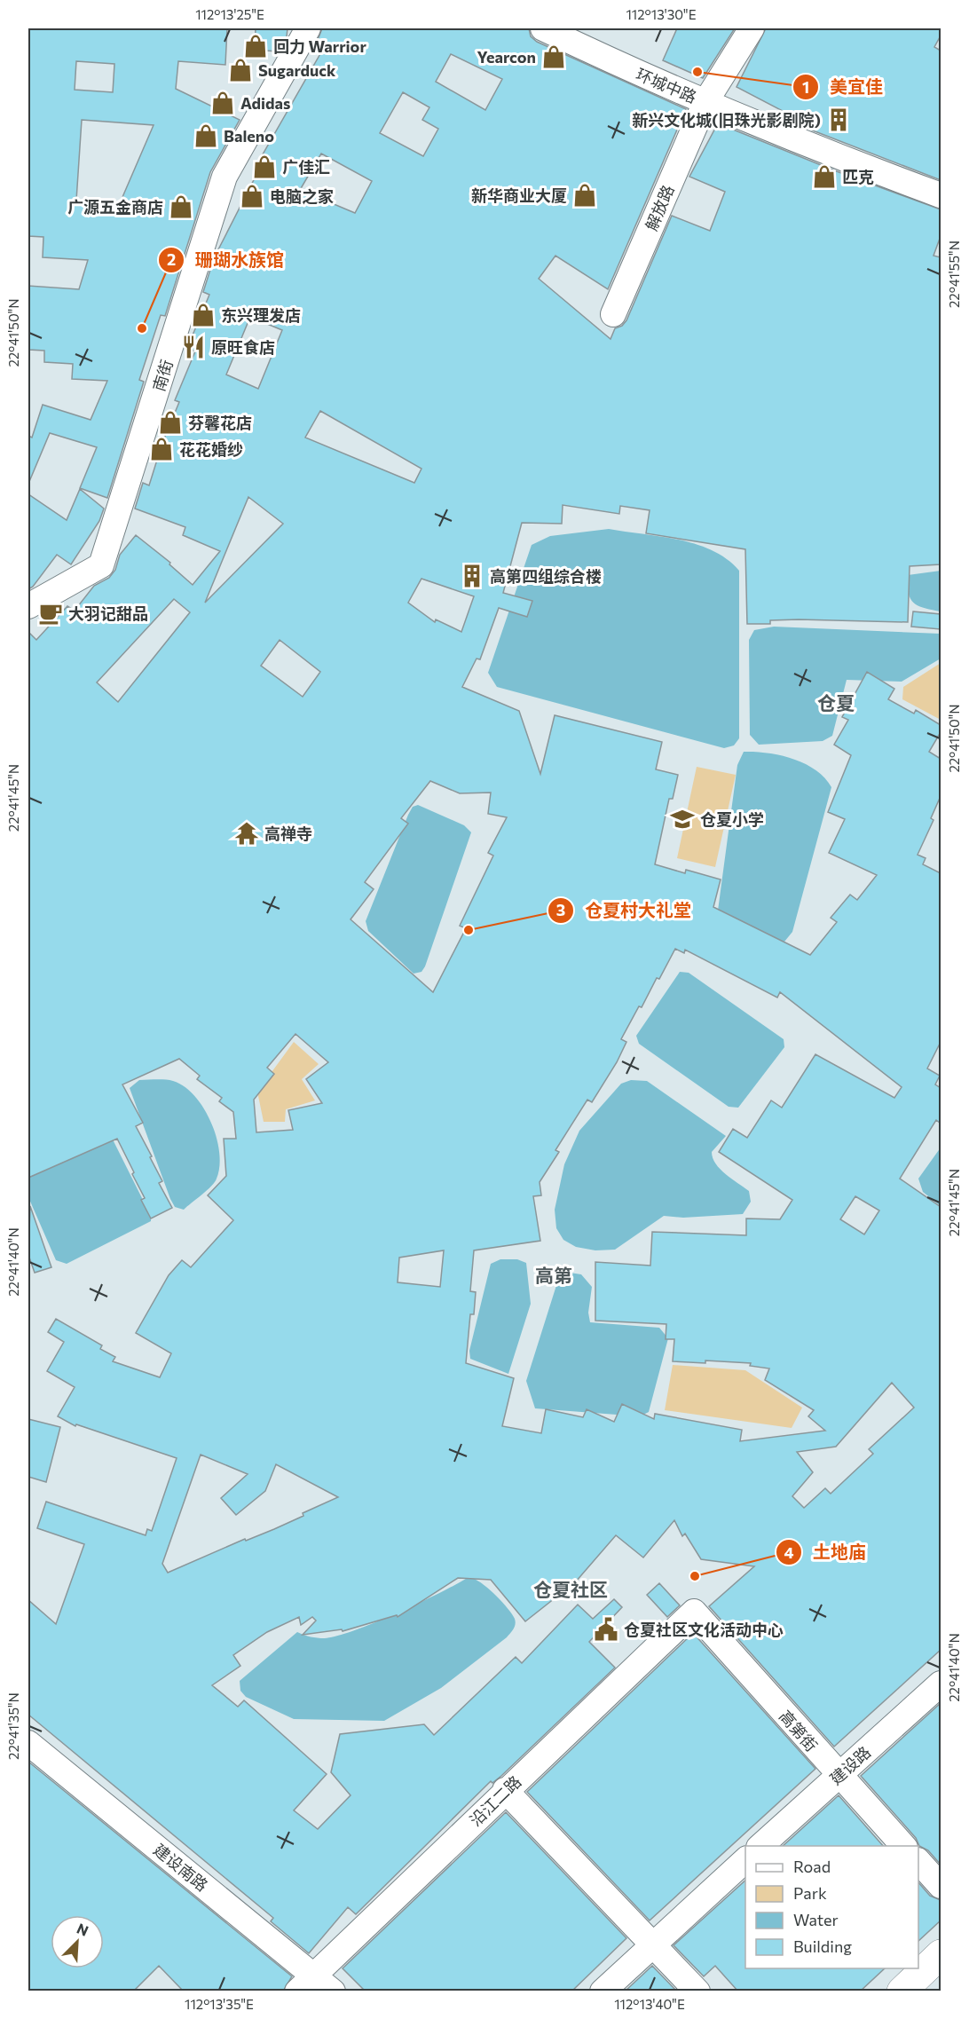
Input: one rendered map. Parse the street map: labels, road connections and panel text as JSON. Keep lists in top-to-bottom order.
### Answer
{
  "streets": {
    "street": [
      "环城中路",
      "解放路",
      "南街",
      "高第街",
      "建设路",
      "沿江二路",
      "建设南路"
    ]
  },
  "crossings": [
    ["环城中路", "解放路"],
    ["高第街", "建设路"],
    ["高第街", "沿江二路"],
    ["沿江二路", "建设南路"]
  ],
  "districts": ["仓夏", "高第", "仓夏社区"],
  "places": {
    "shop": [
      "回力 Warrior",
      "Yearcon",
      "Sugarduck",
      "Adidas",
      "Baleno",
      "广佳汇",
      "匹克",
      "新华商业大厦",
      "电脑之家",
      "广源五金商店",
      "东兴理发店",
      "芬馨花店",
      "花花婚纱"
    ],
    "other": [
      "美宜佳",
      "珊瑚水族馆",
      "仓夏村大礼堂",
      "土地庙"
    ],
    "building": ["新兴文化城(旧珠光影剧院)", "高第四组综合楼"],
    "restaurant": ["原旺食店"],
    "cafe": ["大羽记甜品"],
    "school or university": ["仓夏小学"],
    "temple": ["高禅寺"],
    "public building": ["仓夏社区文化活动中心"]
  },
  "legend": [
    "Road",
    "Park",
    "Water",
    "Building"
  ],
  "north": "top right",
  "coordinates": [
    "112°13'25\"E",
    "112°13'30\"E",
    "22°41'55\"N",
    "22°41'50\"N",
    "22°41'45\"N",
    "22°41'40\"N",
    "22°41'35\"N",
    "112°13'35\"E",
    "112°13'40\"E"
  ]
}
